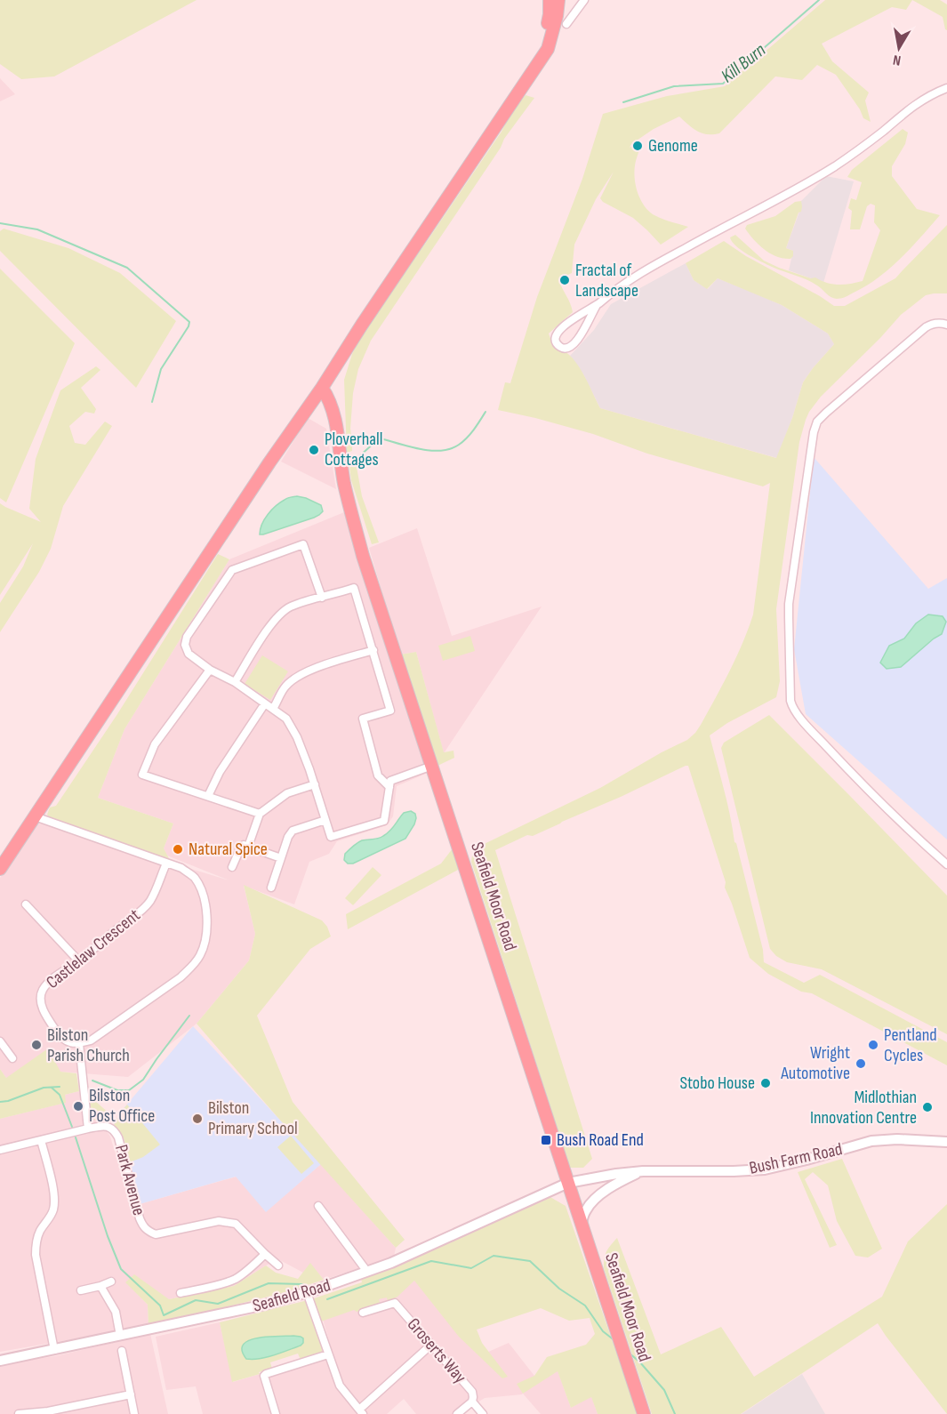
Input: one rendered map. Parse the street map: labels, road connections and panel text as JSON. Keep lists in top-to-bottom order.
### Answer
{
  "streets": {
    "main road": ["Seafield Moor Road"],
    "street": [
      "Castlelaw Crescent",
      "Bush Farm Road",
      "Park Avenue",
      "Seafield Road",
      "Groserts Way"
    ]
  },
  "crossings": [
    ["Seafield Moor Road", "Bush Farm Road"],
    ["Seafield Moor Road", "Seafield Road"],
    ["Bush Farm Road", "Seafield Road"]
  ],
  "water": ["Kill Burn"],
  "places": {
    "other": [
      "Genome",
      "Fractal of Landscape",
      "Ploverhall Cottages",
      "Natural Spice",
      "Bilston Parish Church",
      "Pentland Cycles",
      "Wright Automotive",
      "Stobo House",
      "Bilston Post Office",
      "Midlothian Innovation Centre",
      "Bilston Primary School"
    ],
    "transit": ["Bush Road End"]
  },
  "north": "bottom"
}
